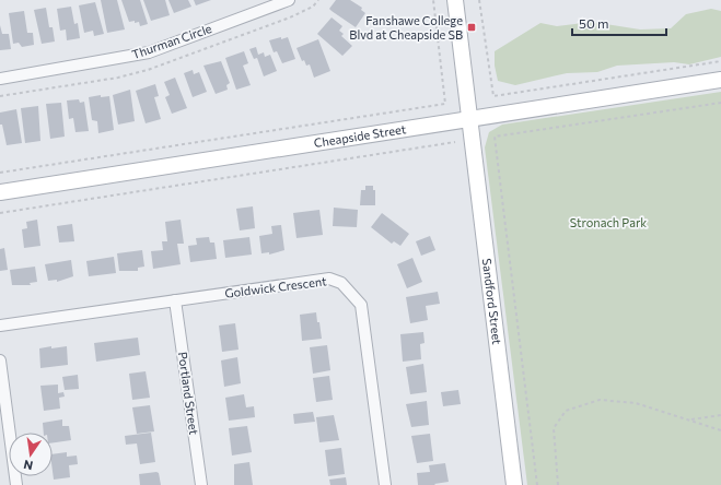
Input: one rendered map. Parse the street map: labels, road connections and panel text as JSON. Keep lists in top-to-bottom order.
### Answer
{
  "streets": {
    "street": [
      "Thurman Circle",
      "Cheapside Street",
      "Goldwick Crescent",
      "Sandford Street",
      "Portland Street"
    ]
  },
  "crossings": [
    ["Cheapside Street", "Sandford Street"],
    ["Goldwick Crescent", "Portland Street"]
  ],
  "parks": ["Stronach Park"],
  "places": {
    "transit": ["Fanshawe College Blvd at Cheapside SB"]
  },
  "scale_bar": "50 m",
  "north": "bottom"
}
